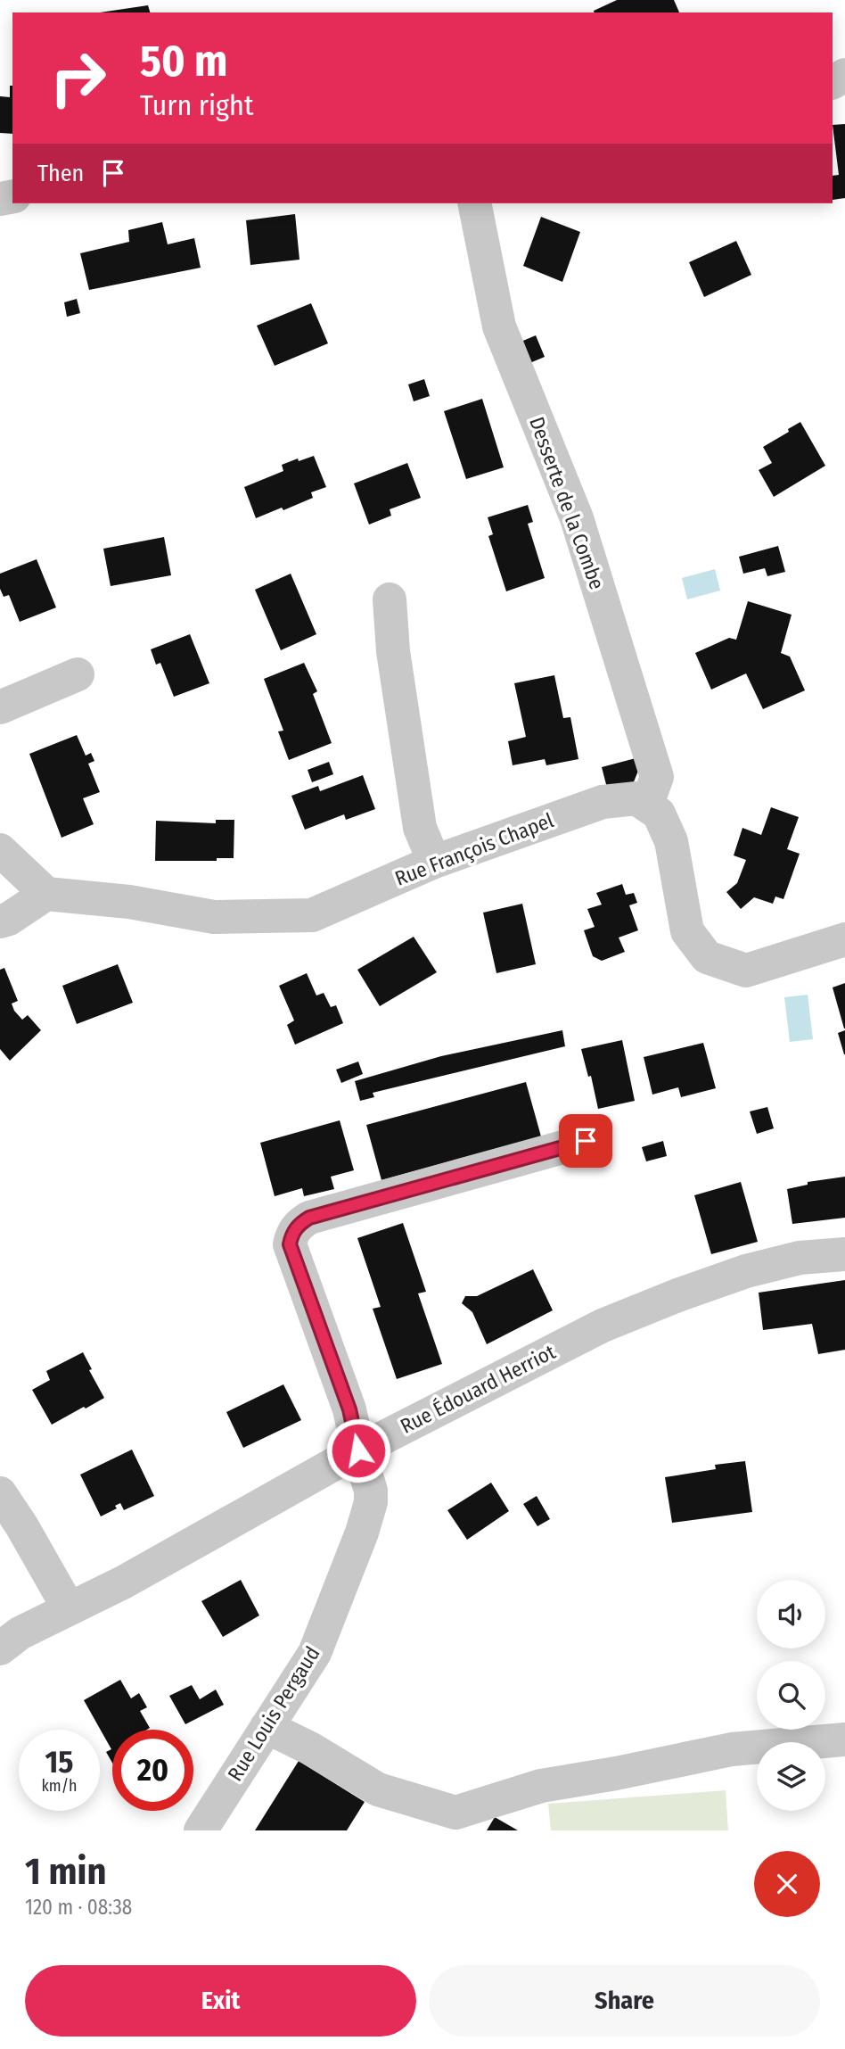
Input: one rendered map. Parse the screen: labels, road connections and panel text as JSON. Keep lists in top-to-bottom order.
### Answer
{
  "streets": {
    "street": [
      "Desserte de la Combe",
      "Rue François Chapel",
      "Rue Édouard Herriot",
      "Rue Louis Pergaud"
    ]
  },
  "crossings": [
    ["Desserte de la Combe", "Rue François Chapel"],
    ["Rue Édouard Herriot", "Rue Louis Pergaud"]
  ],
  "page": {
    "turn": ["50 m", "Turn right"],
    "then": "Then",
    "speed": "15 km/h",
    "limit": "20",
    "heading": ["1 min", "120 m · 08:38"],
    "buttons": ["Exit", "Share"]
  }
}
